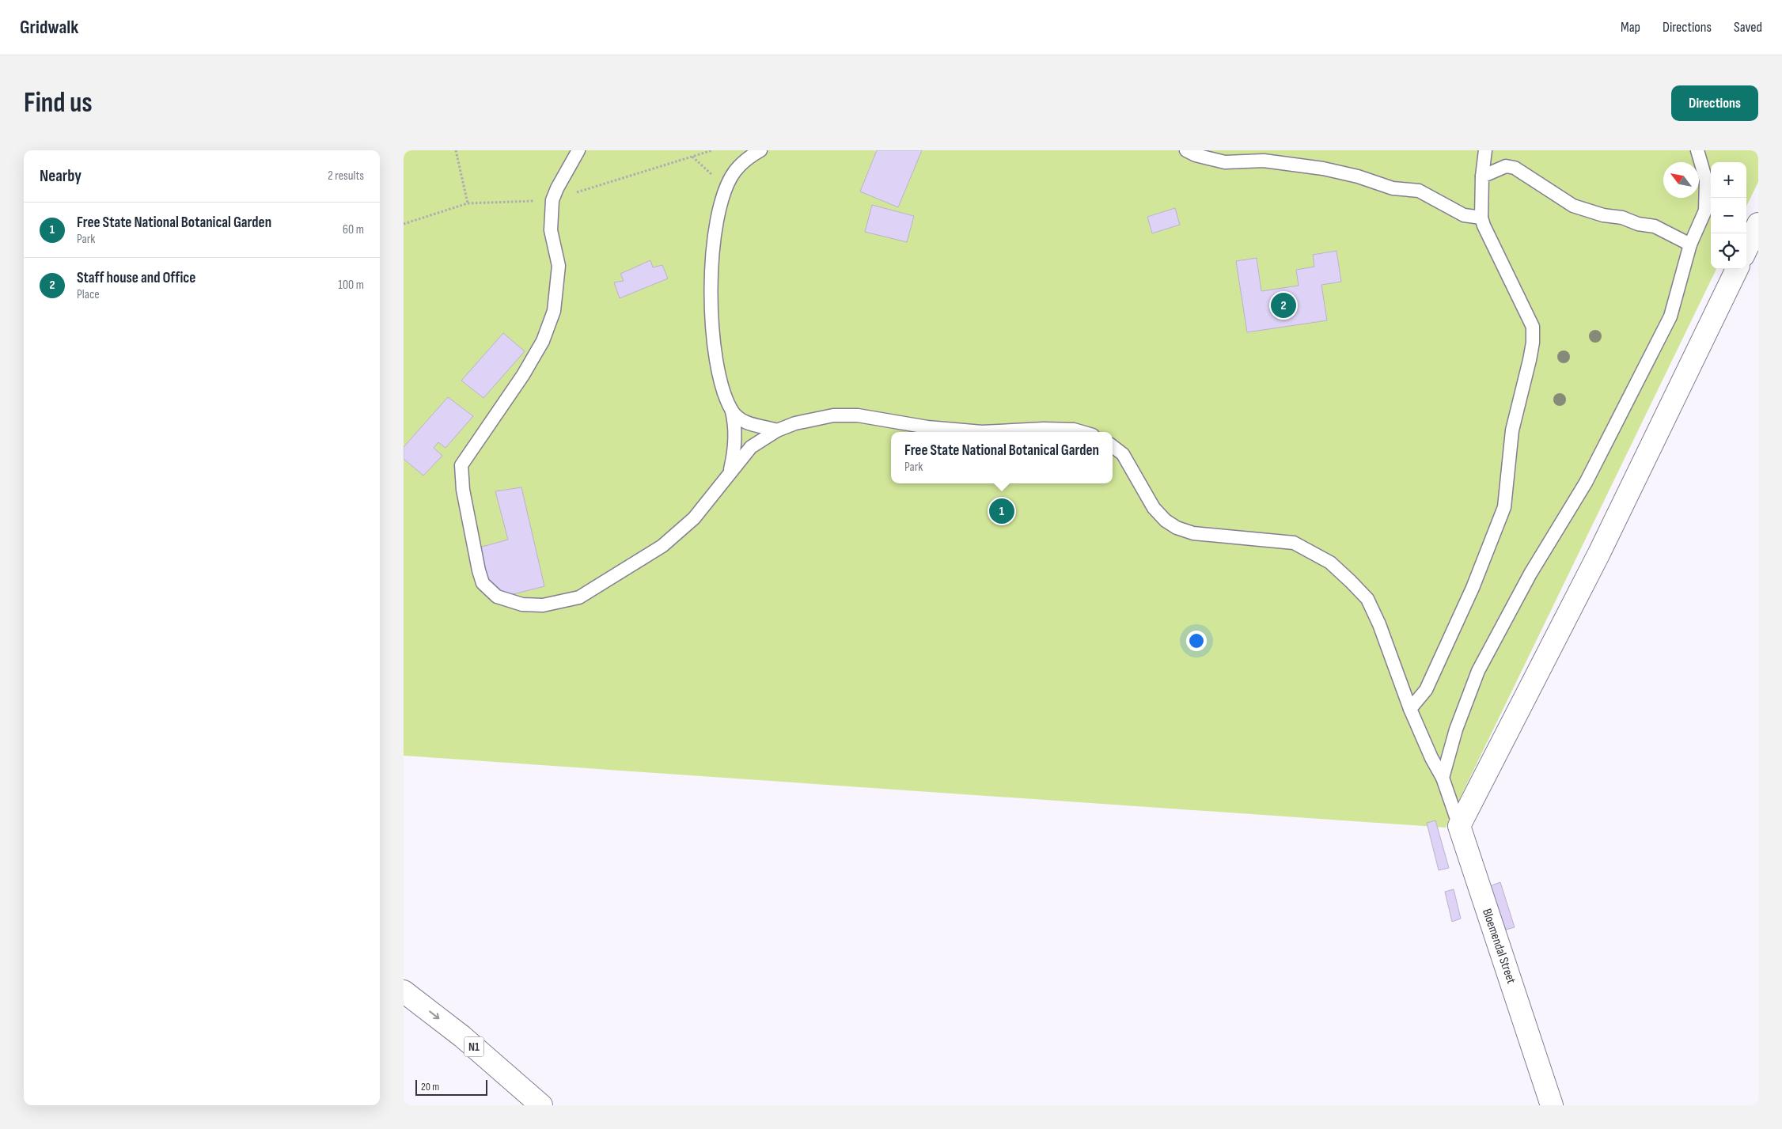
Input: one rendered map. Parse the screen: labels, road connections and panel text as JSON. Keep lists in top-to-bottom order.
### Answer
{
  "streets": {
    "main road": ["Bloemendal Street", "N1"]
  },
  "scale_bar": "20 m",
  "north": "top left",
  "page": {
    "header": "Gridwalk",
    "nav": ["Map", "Directions", "Saved"],
    "buttons": "Directions",
    "title": "Find us",
    "heading": ["Nearby", "2 results"],
    "map_buttons": ["+", "−"],
    "list": [
      {
        "mark": "1",
        "name": "Free State National Botanical Garden",
        "note": "Park",
        "value": "60 m"
      },
      {
        "mark": "2",
        "name": "Staff house and Office",
        "note": "Place",
        "value": "100 m"
      }
    ],
    "pins": ["2", "1"],
    "popup": ["Free State National Botanical Garden", "Park"],
    "scale": "20 m"
  }
}
